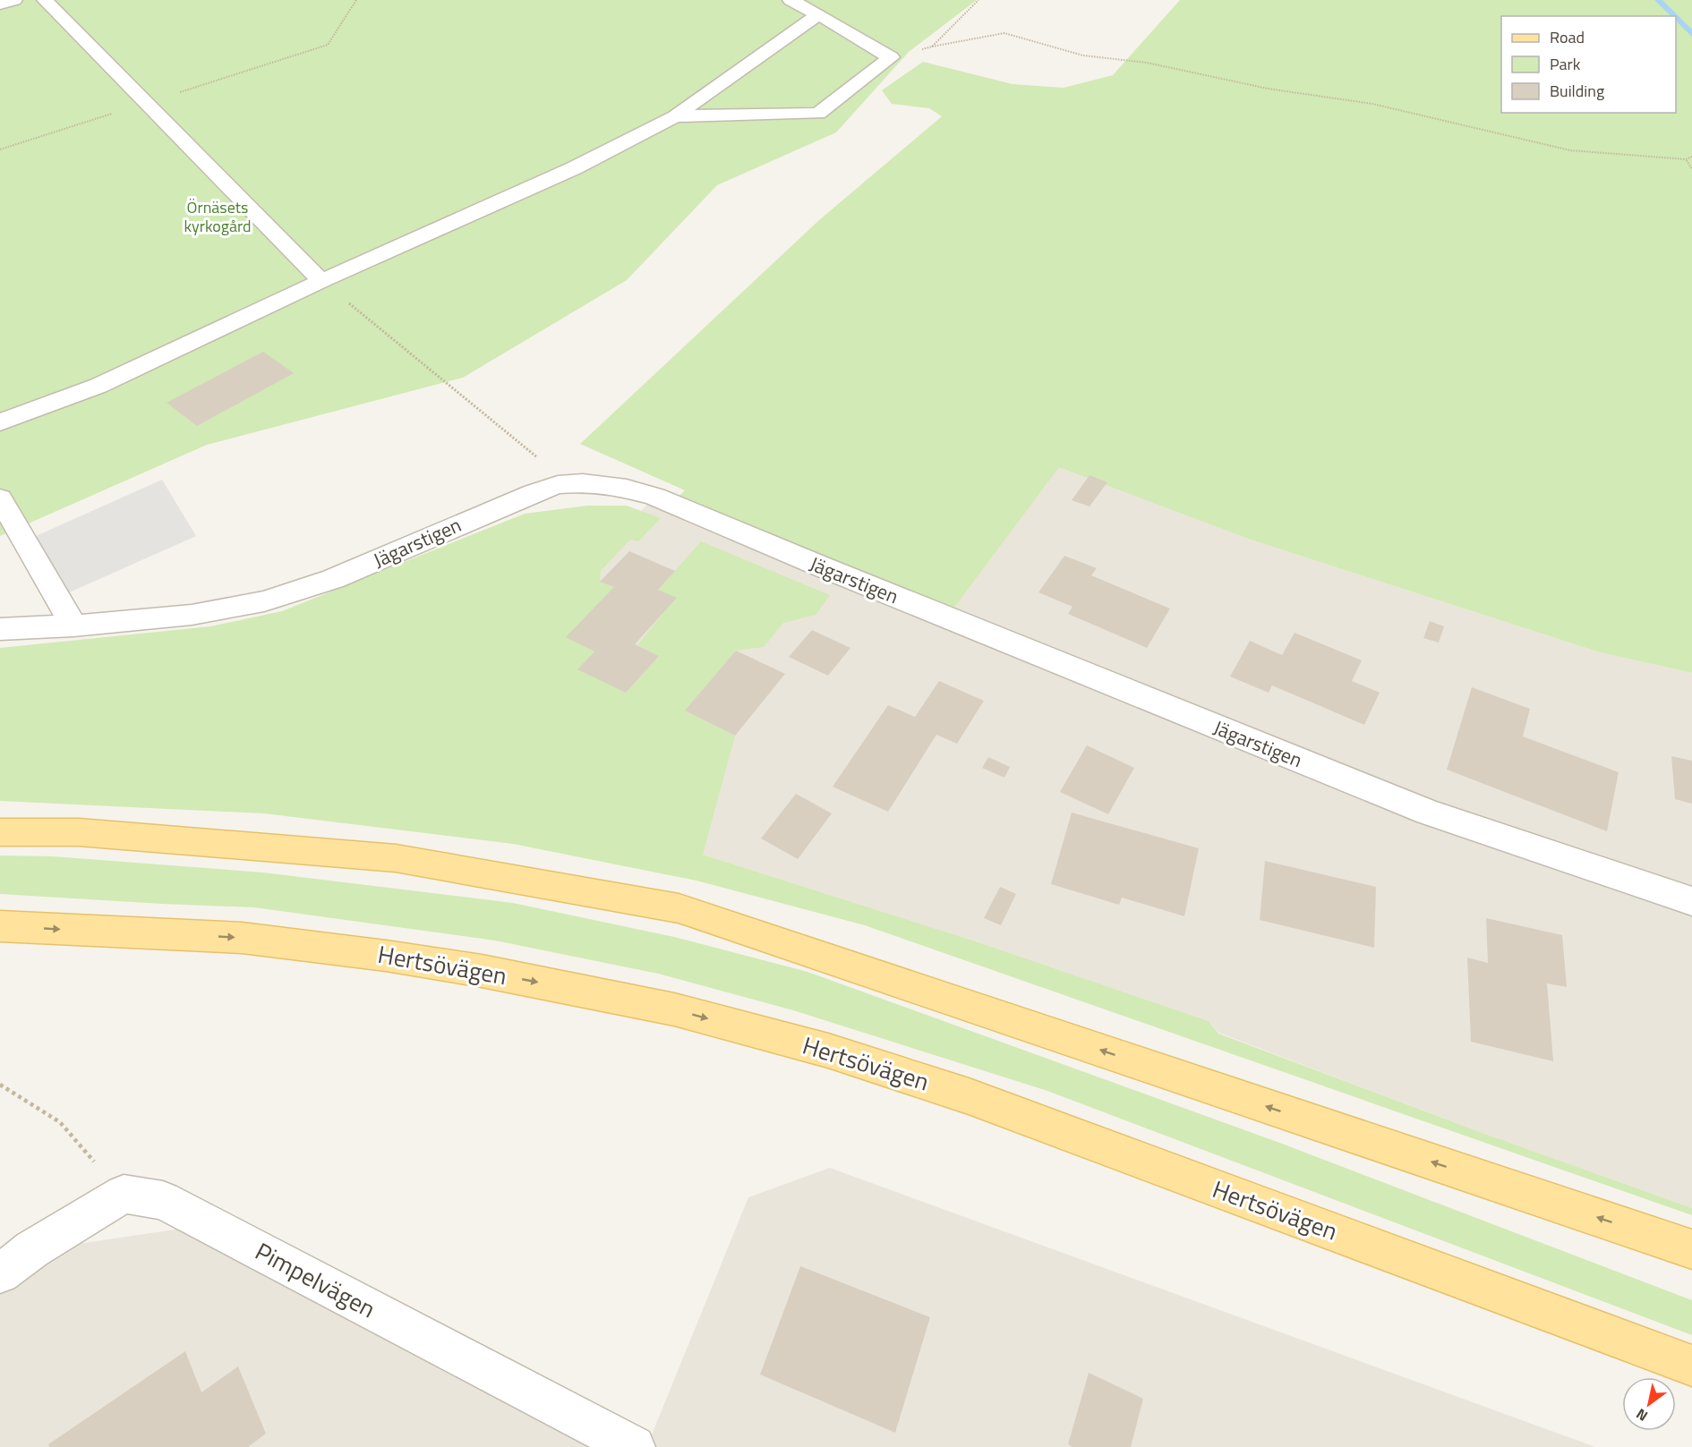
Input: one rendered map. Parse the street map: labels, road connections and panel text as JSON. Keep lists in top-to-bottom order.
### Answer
{
  "streets": {
    "main road": ["Hertsövägen"],
    "street": ["Jägarstigen", "Pimpelvägen"]
  },
  "parks": ["Örnäsets kyrkogård"],
  "legend": ["Road", "Park", "Building"],
  "north": "bottom left"
}
